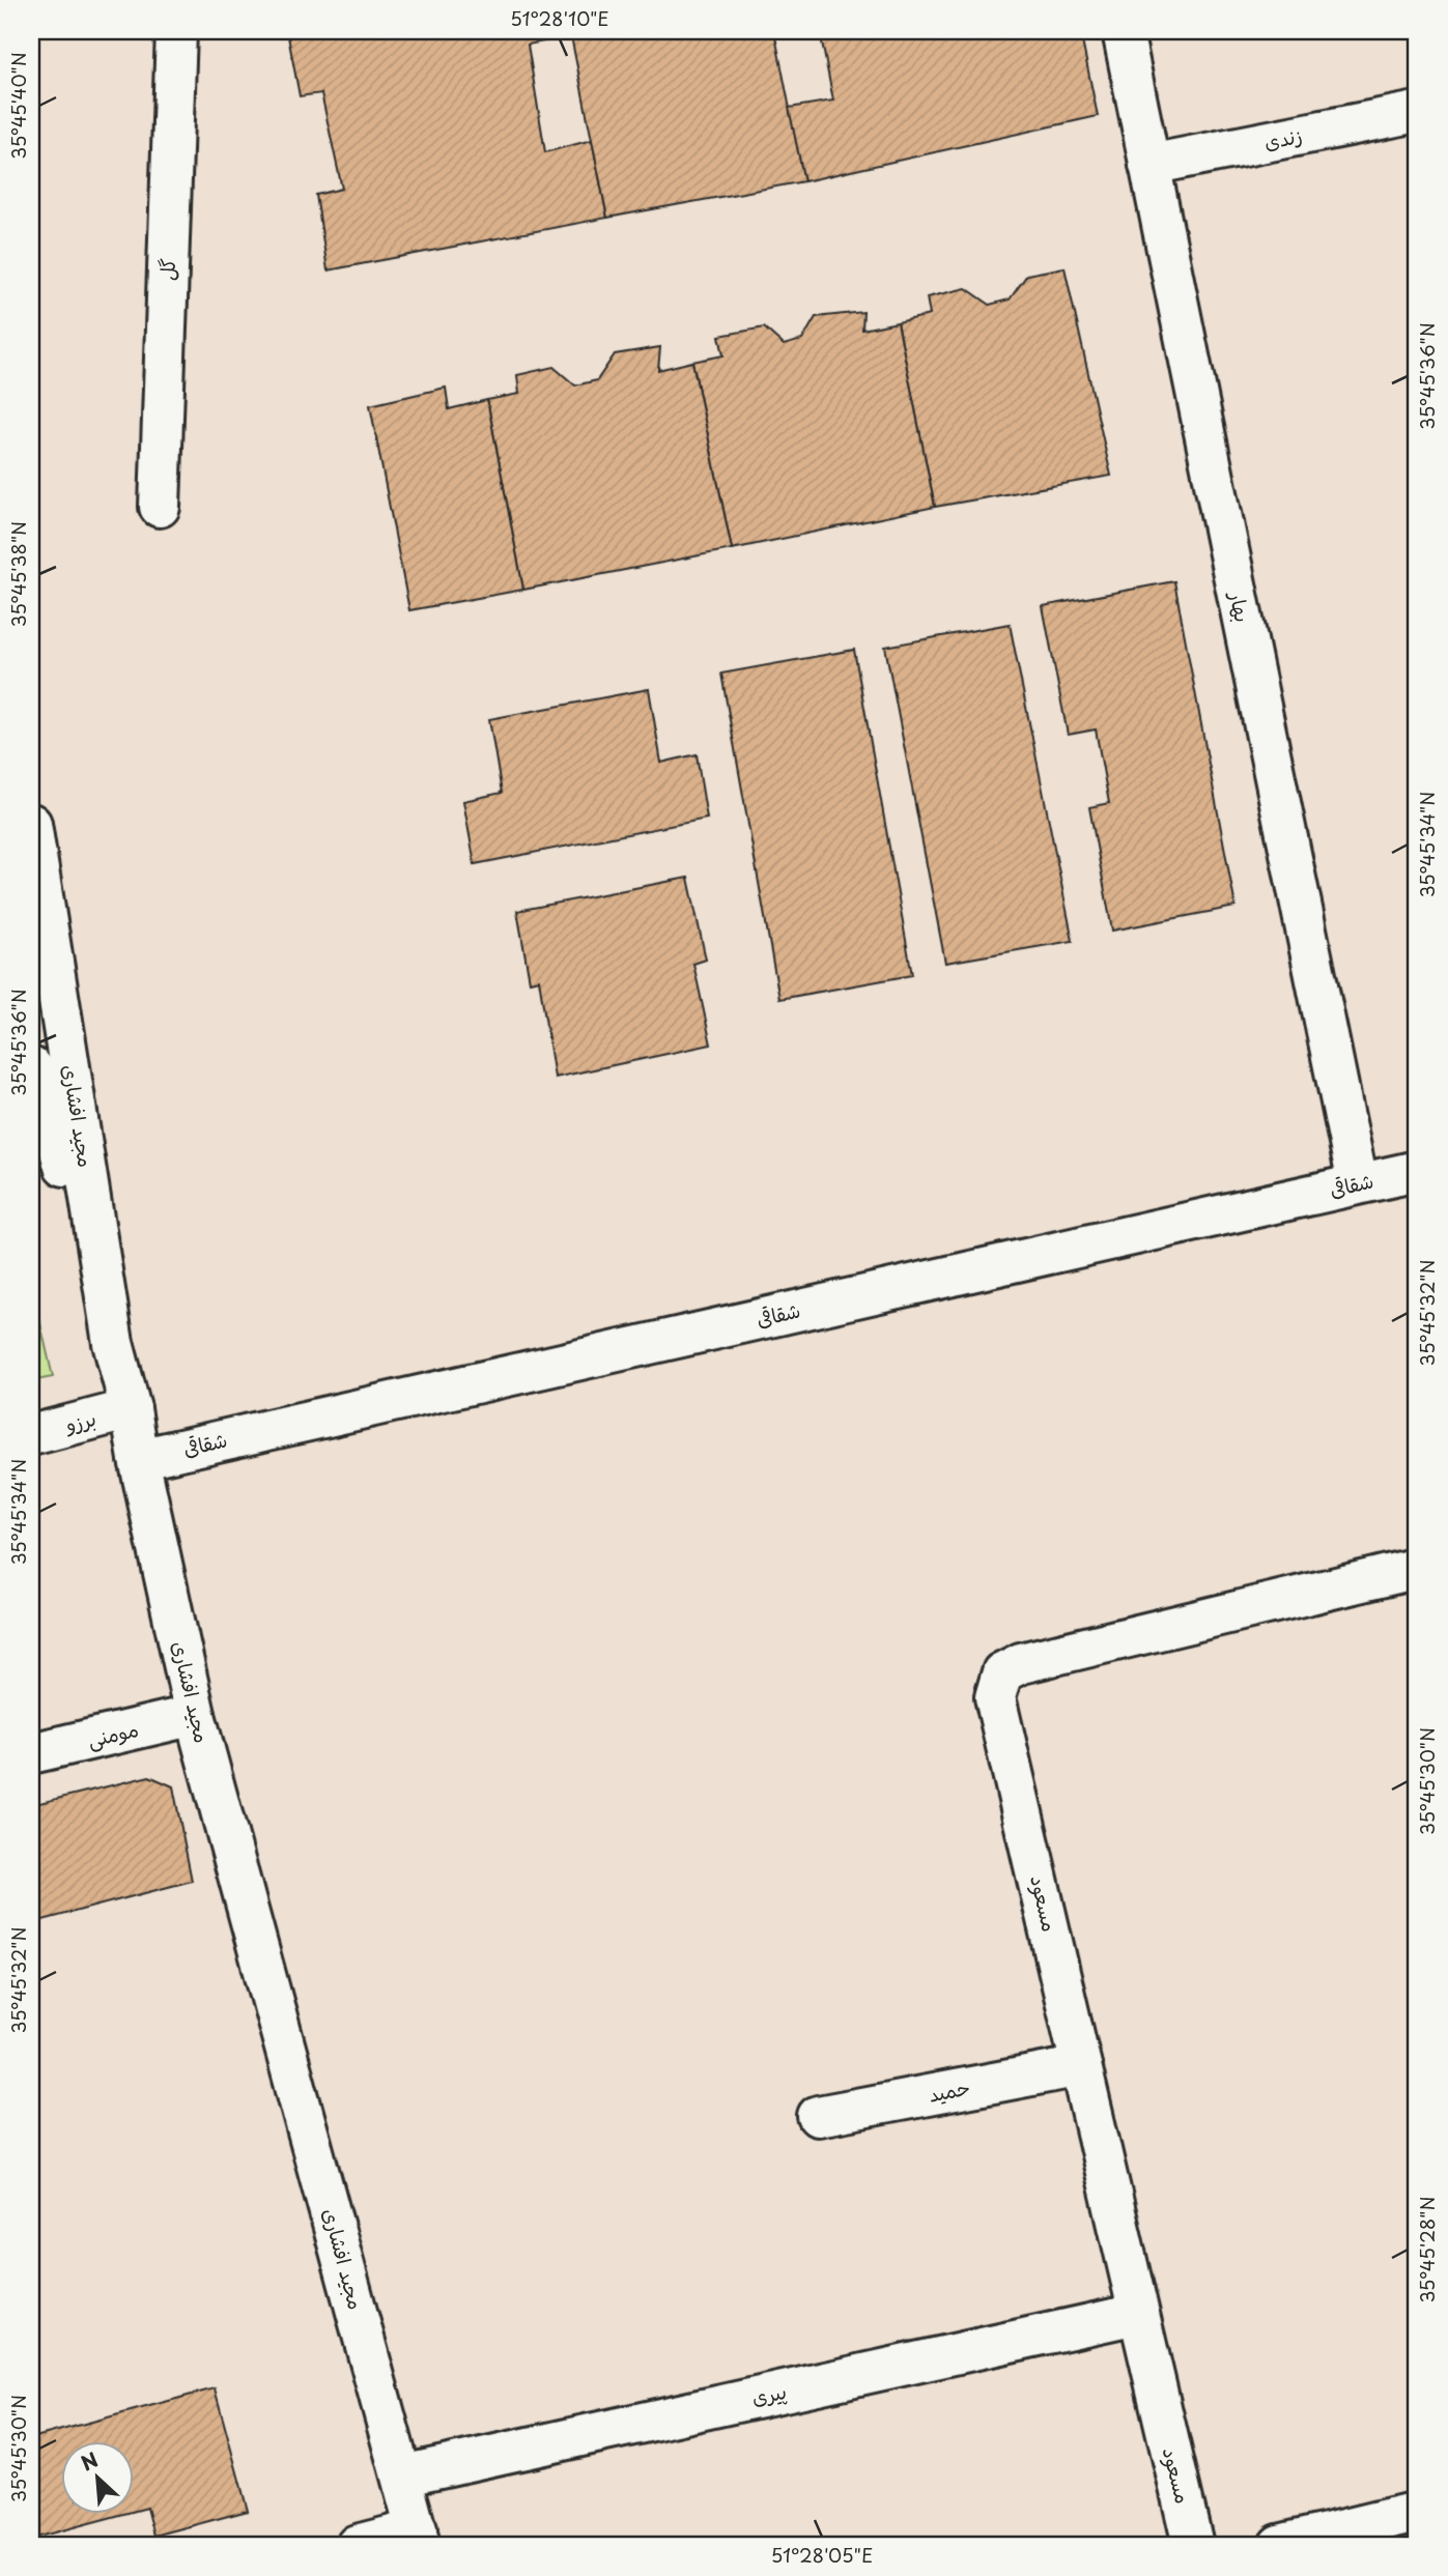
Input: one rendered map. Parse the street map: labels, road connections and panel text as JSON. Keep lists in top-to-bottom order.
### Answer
{
  "streets": {
    "street": [
      "زندی",
      "گل",
      "بهار",
      "مجید افشاری",
      "شقاقی",
      "برزو",
      "مومنی",
      "مسعود",
      "حمید",
      "پیری"
    ]
  },
  "crossings": [
    ["زندی", "بهار"],
    ["بهار", "شقاقی"],
    ["مجید افشاری", "شقاقی"],
    ["مجید افشاری", "برزو"],
    ["مجید افشاری", "مومنی"],
    ["مجید افشاری", "پیری"],
    ["مسعود", "حمید"],
    ["مسعود", "پیری"]
  ],
  "north": "top left",
  "coordinates": [
    "51°28'10\"E",
    "35°45'40\"N",
    "35°45'36\"N",
    "35°45'38\"N",
    "35°45'34\"N",
    "35°45'32\"N",
    "35°45'30\"N",
    "35°45'28\"N",
    "51°28'05\"E"
  ]
}
